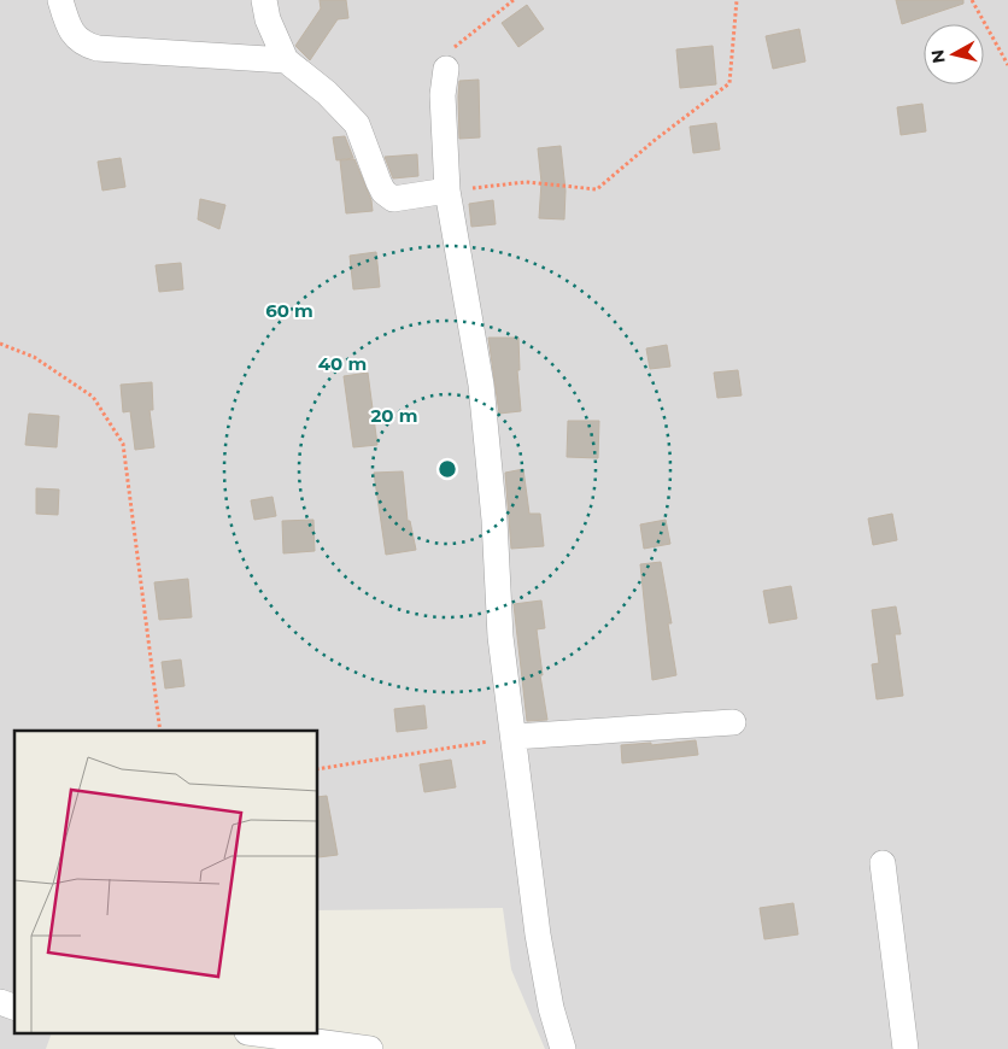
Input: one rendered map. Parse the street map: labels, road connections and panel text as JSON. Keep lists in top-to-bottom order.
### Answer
{
  "north": "left",
  "rings": ["60 m", "40 m", "20 m"]
}
